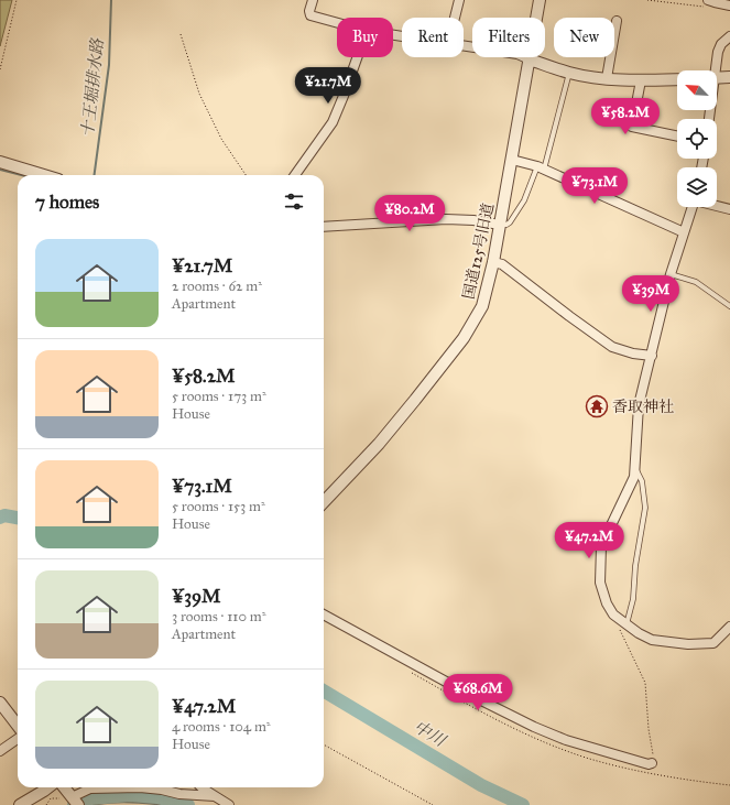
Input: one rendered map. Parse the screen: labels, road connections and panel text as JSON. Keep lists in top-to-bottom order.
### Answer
{
  "streets": {
    "street": ["国道125号旧道"]
  },
  "water": ["十王堀排水路", "中川"],
  "places": {
    "temple": ["香取神社"]
  },
  "north": "top left",
  "page": {
    "chip": [
      "Buy",
      "Rent",
      "Filters",
      "New"
    ],
    "price": [
      "¥21.7M",
      "¥58.2M",
      "¥73.1M",
      "¥80.2M",
      "¥39M",
      "¥47.2M",
      "¥68.6M"
    ],
    "heading": "7 homes",
    "list": [
      {
        "name": "¥21.7M",
        "note": "2 rooms · 62 m² · Apartment"
      },
      {
        "name": "¥58.2M",
        "note": "5 rooms · 173 m² · House"
      },
      {
        "name": "¥73.1M",
        "note": "5 rooms · 153 m² · House"
      },
      {
        "name": "¥39M",
        "note": "3 rooms · 110 m² · Apartment"
      },
      {
        "name": "¥47.2M",
        "note": "4 rooms · 104 m² · House"
      }
    ]
  }
}
